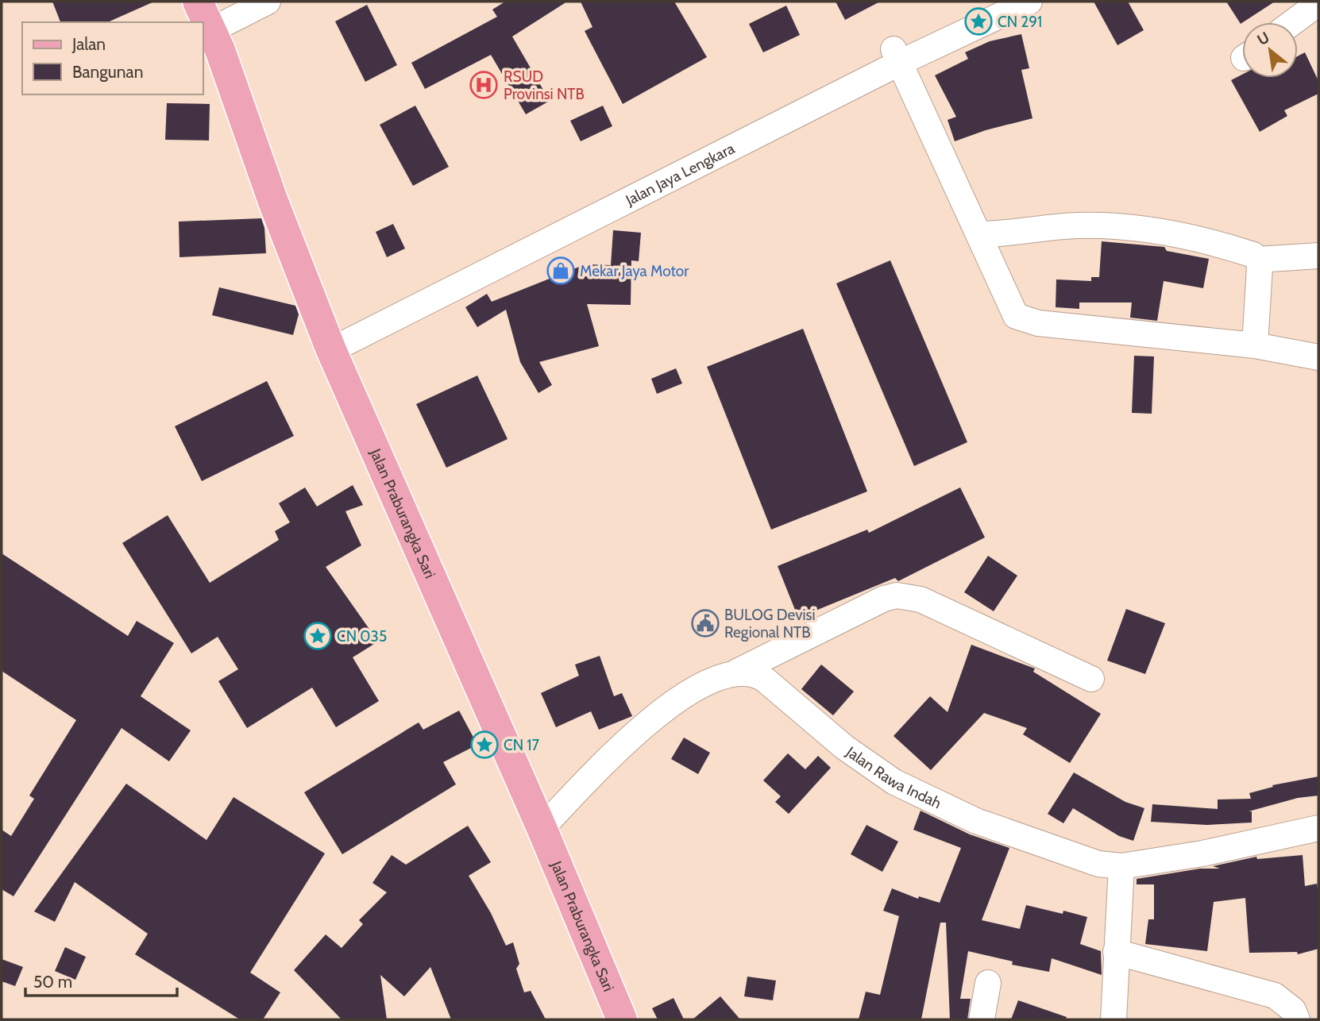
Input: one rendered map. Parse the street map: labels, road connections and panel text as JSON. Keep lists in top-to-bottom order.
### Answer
{
  "streets": {
    "main road": ["Jalan Praburangka Sari"],
    "street": ["Jalan Jaya Lengkara", "Jalan Rawa Indah"]
  },
  "crossings": [
    ["Jalan Jaya Lengkara", "Jalan Praburangka Sari"]
  ],
  "places": {
    "place": ["CN 291", "CN 035", "CN 17"],
    "hospital": ["RSUD Provinsi NTB"],
    "shop": ["Mekar Jaya Motor"],
    "public building": ["BULOG Devisi Regional NTB"]
  },
  "legend": ["Jalan", "Bangunan"],
  "scale_bar": "50 m",
  "north": "top left"
}
